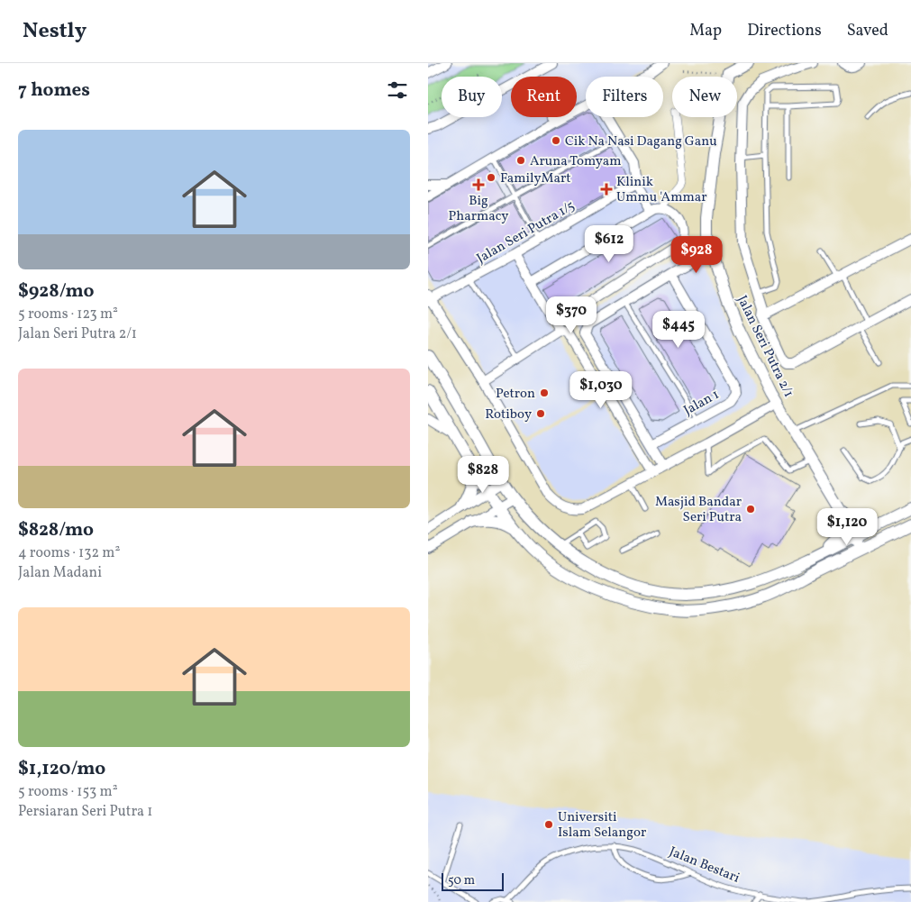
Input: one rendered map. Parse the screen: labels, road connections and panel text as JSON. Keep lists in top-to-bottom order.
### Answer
{
  "streets": {
    "street": ["Jalan Seri Putra 1/5", "Jalan Seri Putra 2/1", "Jalan 1"],
    "lane": ["Jalan Bestari"]
  },
  "places": {
    "other": [
      "Cik Na Nasi Dagang Ganu",
      "Aruna Tomyam",
      "FamilyMart",
      "Petron",
      "Rotiboy",
      "Masjid Bandar Seri Putra",
      "Universiti Islam Selangor"
    ],
    "health": ["Big Pharmacy", "Klinik Ummu 'Ammar"]
  },
  "scale_bar": "50 m",
  "page": {
    "header": "Nestly",
    "nav": ["Map", "Directions", "Saved"],
    "heading": "7 homes",
    "chip": [
      "Buy",
      "Rent",
      "Filters",
      "New"
    ],
    "list": [
      {
        "name": "$928/mo",
        "note": "5 rooms · 123 m² · Jalan Seri Putra 2/1"
      },
      {
        "name": "$828/mo",
        "note": "4 rooms · 132 m² · Jalan Madani"
      },
      {
        "name": "$1,120/mo",
        "note": "5 rooms · 153 m² · Persiaran Seri Putra 1"
      }
    ],
    "price": [
      "$612",
      "$928",
      "$370",
      "$445",
      "$1,030",
      "$828",
      "$1,120"
    ],
    "scale": "50 m"
  }
}
